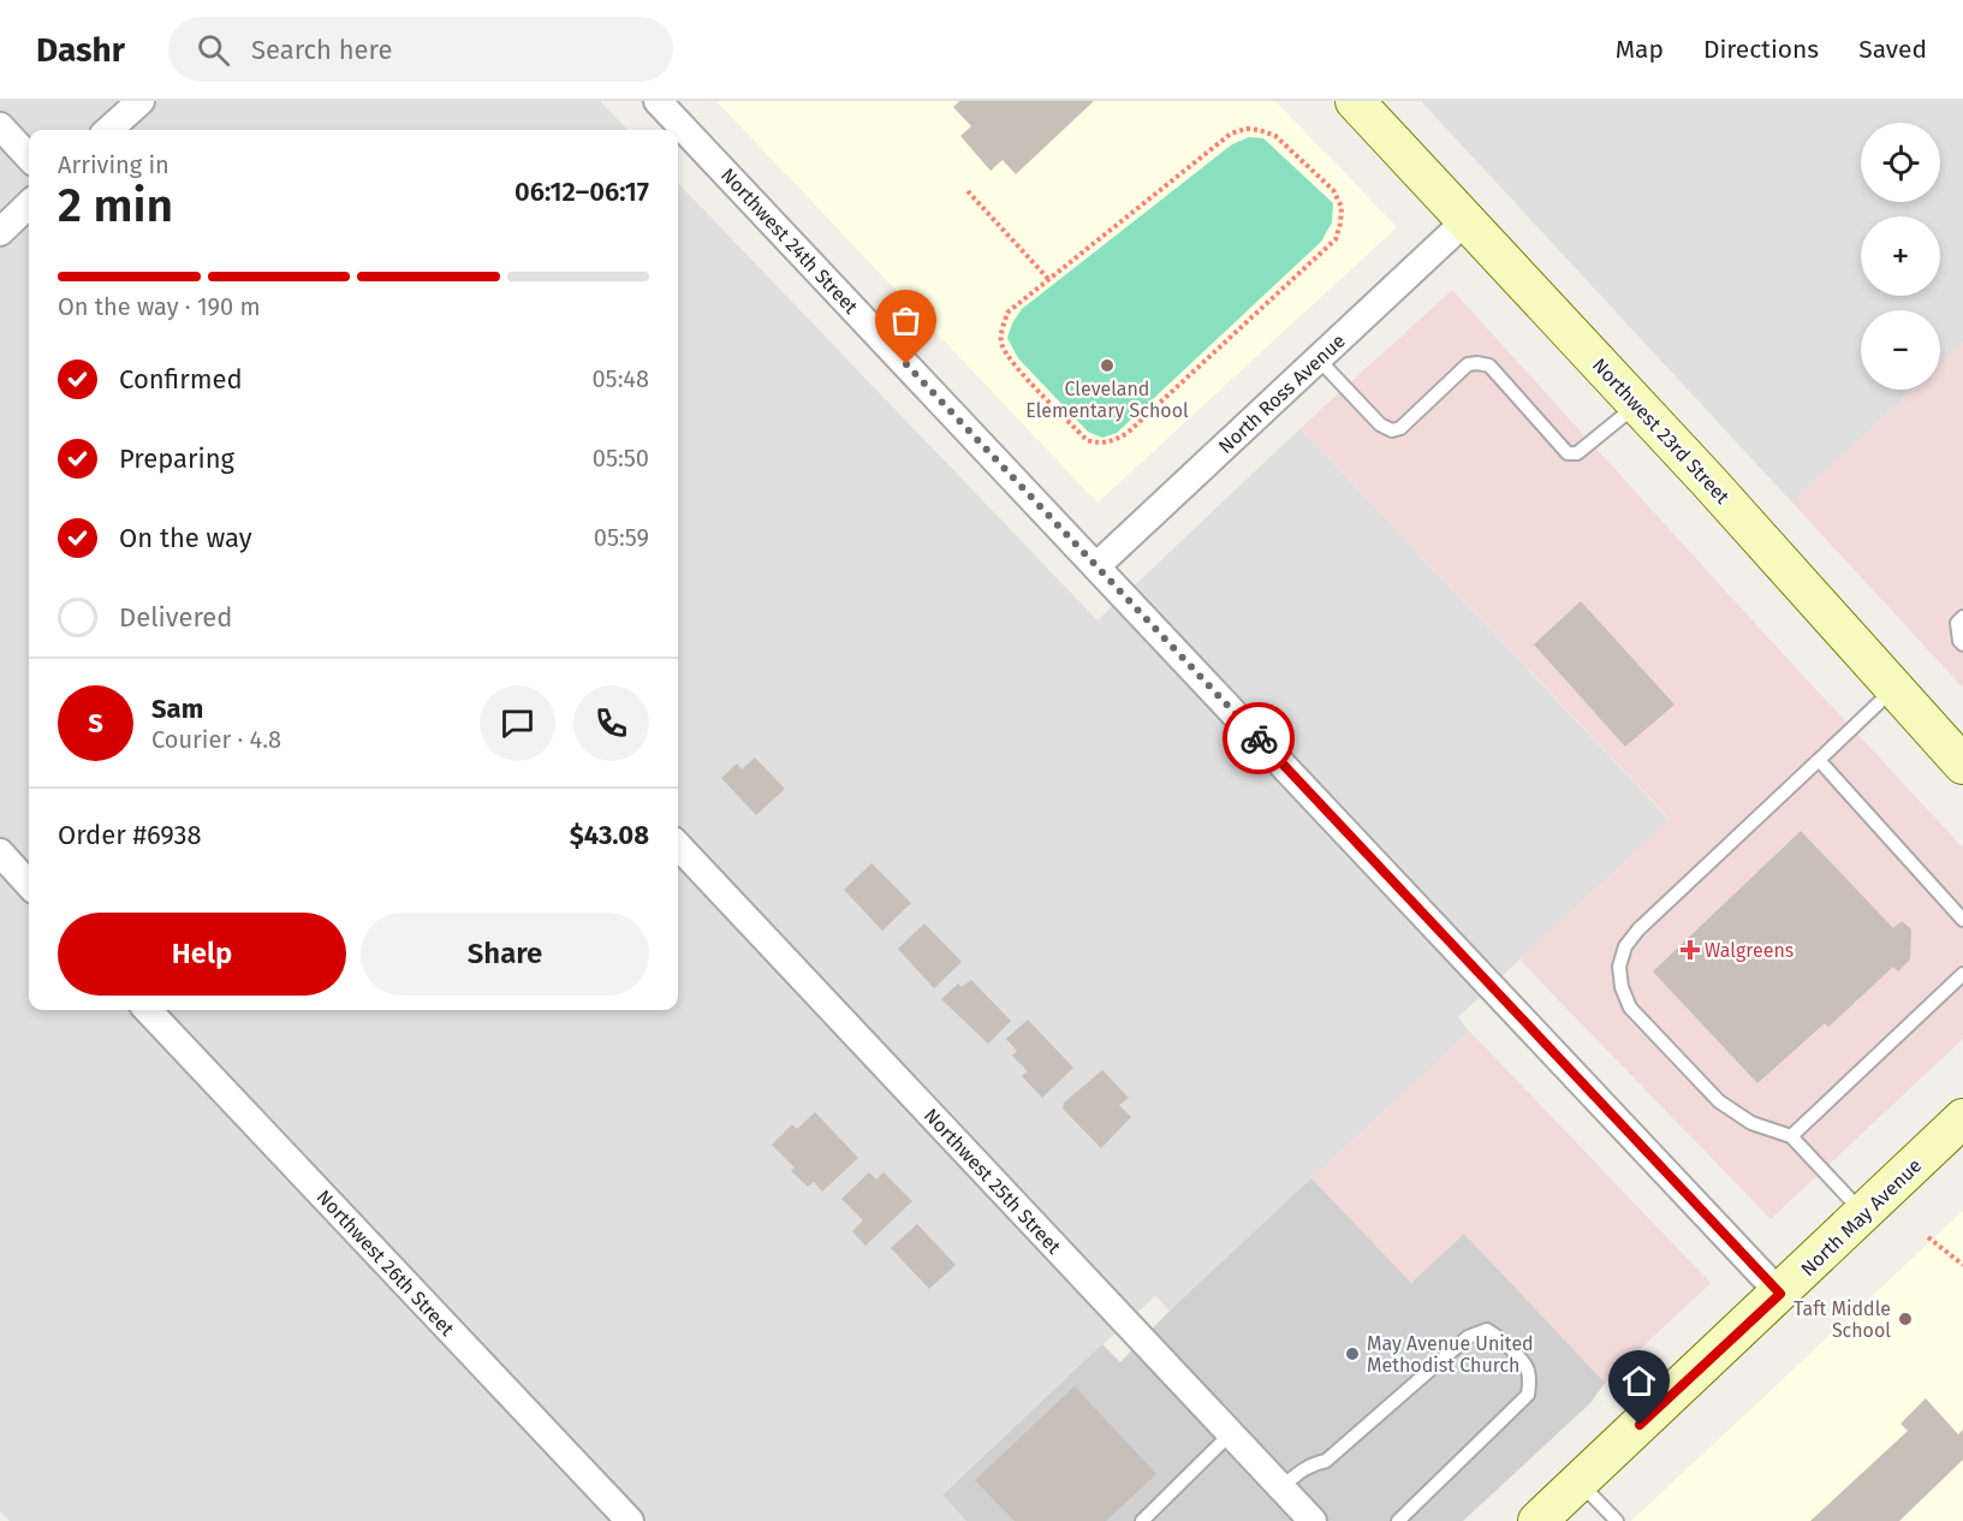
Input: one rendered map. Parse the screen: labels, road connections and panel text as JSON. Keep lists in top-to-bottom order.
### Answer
{
  "streets": {
    "main road": ["Northwest 23rd Street", "North May Avenue"],
    "street": [
      "Northwest 24th Street",
      "North Ross Avenue",
      "Northwest 25th Street",
      "Northwest 26th Street"
    ]
  },
  "crossings": [
    ["Northwest 24th Street", "North Ross Avenue"],
    ["Northwest 24th Street", "North May Avenue"],
    ["North Ross Avenue", "Northwest 23rd Street"]
  ],
  "places": {
    "other": ["Cleveland Elementary School", "Taft Middle School", "May Avenue United Methodist Church"],
    "health": ["Walgreens"]
  },
  "page": {
    "header": "Dashr",
    "search": "Search here",
    "nav": ["Map", "Directions", "Saved"],
    "map_buttons": ["+", "−"],
    "heading": ["2 min", "Arriving in", "06:12–06:17"],
    "panel": [
      "Sam",
      "Courier · 4.8",
      "Order #6938",
      "$43.08"
    ],
    "bar": "On the way · 190 m",
    "list": [
      ["Confirmed", "05:48"],
      ["Preparing", "05:50"],
      ["On the way", "05:59"],
      "Delivered"
    ],
    "round": "S",
    "buttons": ["Help", "Share"]
  }
}
